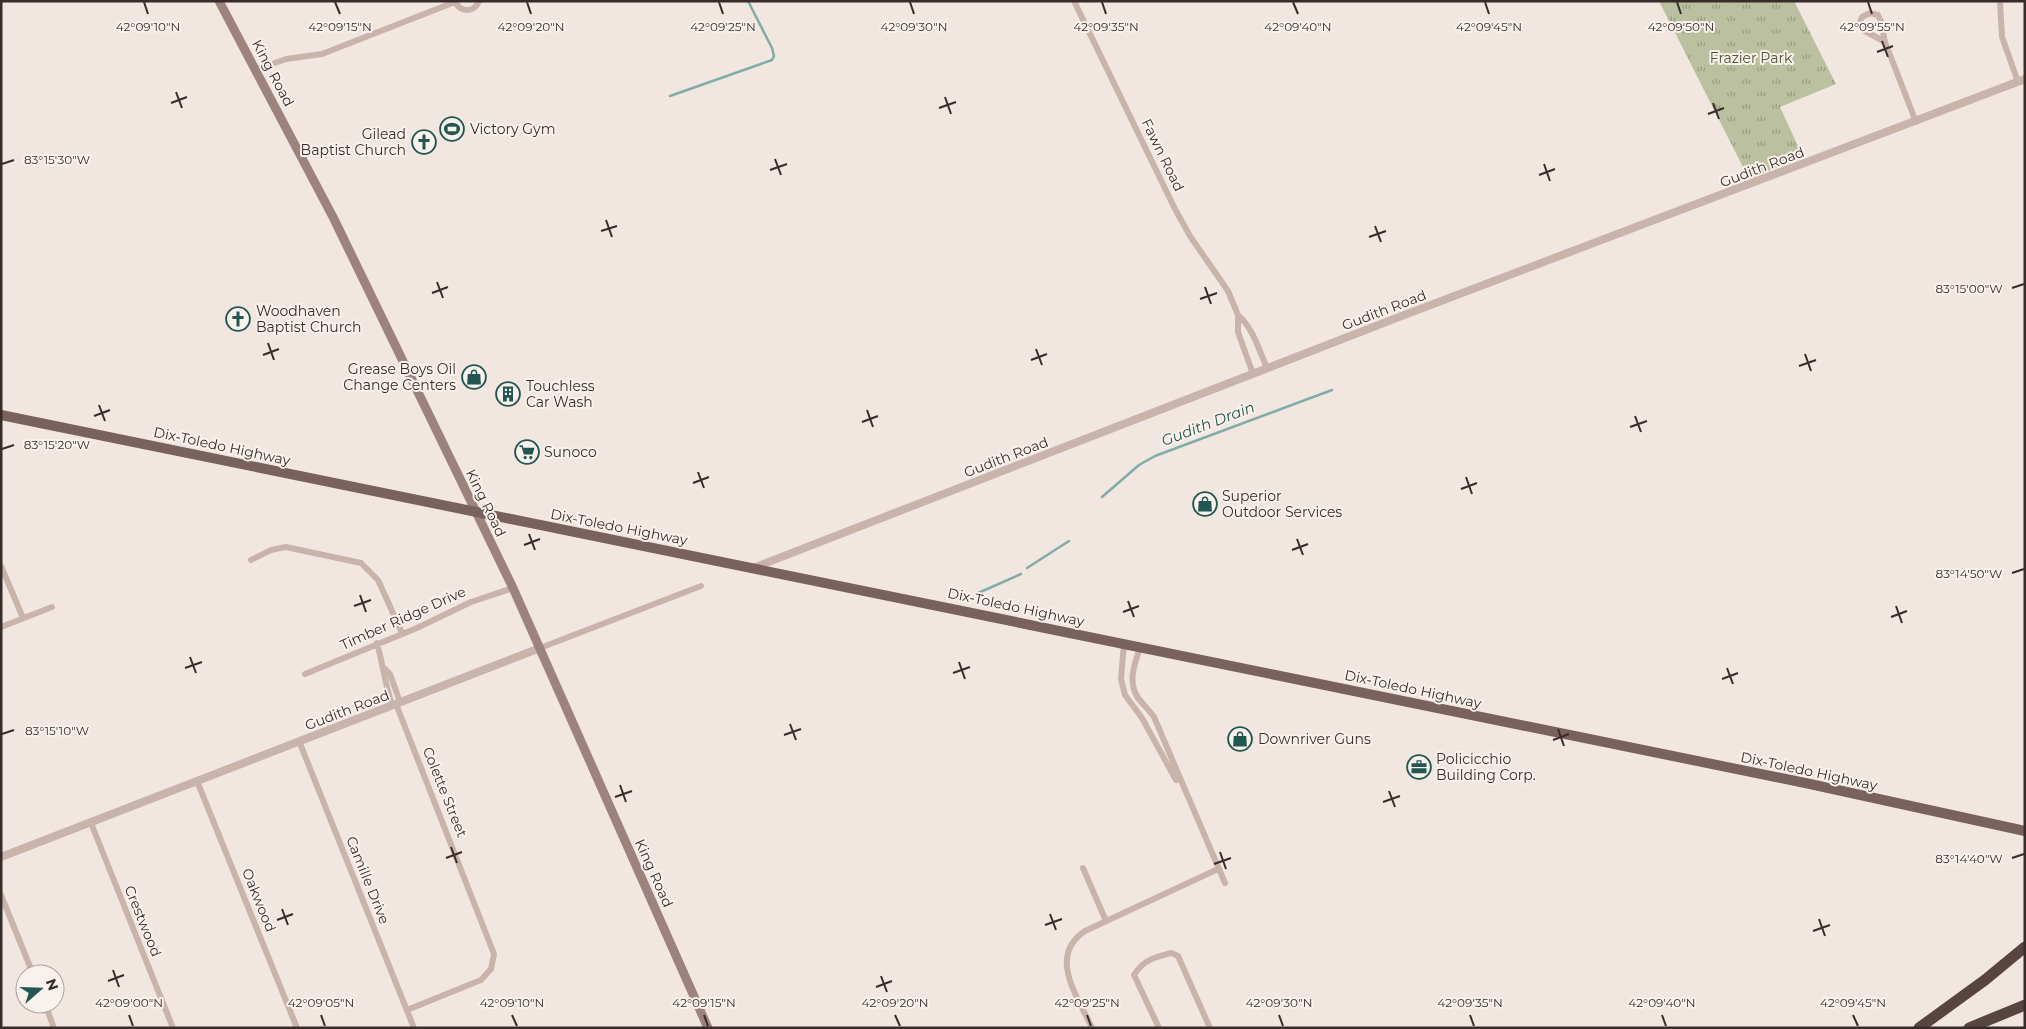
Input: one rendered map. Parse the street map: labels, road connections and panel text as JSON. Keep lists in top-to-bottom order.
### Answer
{
  "streets": {
    "main road": ["King Road", "Dix-Toledo Highway"],
    "street": [
      "Fawn Road",
      "Gudith Road",
      "Timber Ridge Drive",
      "Colette Street",
      "Camille Drive",
      "Oakwood",
      "Crestwood"
    ]
  },
  "crossings": [
    ["King Road", "Gudith Road"],
    ["King Road", "Dix-Toledo Highway"],
    ["King Road", "Timber Ridge Drive"],
    ["Fawn Road", "Gudith Road"],
    ["Gudith Road", "Dix-Toledo Highway"],
    ["Gudith Road", "Colette Street"],
    ["Gudith Road", "Camille Drive"],
    ["Gudith Road", "Oakwood"],
    ["Gudith Road", "Crestwood"],
    ["Timber Ridge Drive", "Colette Street"],
    ["Colette Street", "Camille Drive"]
  ],
  "water": ["Gudith Drain"],
  "parks": ["Frazier Park"],
  "places": {
    "sports": ["Victory Gym"],
    "church": ["Gilead Baptist Church", "Woodhaven Baptist Church"],
    "shop": ["Grease Boys Oil Change Centers", "Superior Outdoor Services", "Downriver Guns"],
    "building": ["Touchless Car Wash"],
    "supermarket": ["Sunoco"],
    "office": ["Policicchio Building Corp."]
  },
  "north": "right",
  "coordinates": [
    "42°09'10\"N",
    "42°09'15\"N",
    "42°09'20\"N",
    "42°09'25\"N",
    "42°09'30\"N",
    "42°09'35\"N",
    "42°09'40\"N",
    "42°09'45\"N",
    "42°09'50\"N",
    "42°09'55\"N",
    "83°15'30\"W",
    "83°15'00\"W",
    "83°15'20\"W",
    "83°14'50\"W",
    "83°15'10\"W",
    "83°14'40\"W",
    "42°09'00\"N",
    "42°09'05\"N"
  ]
}
